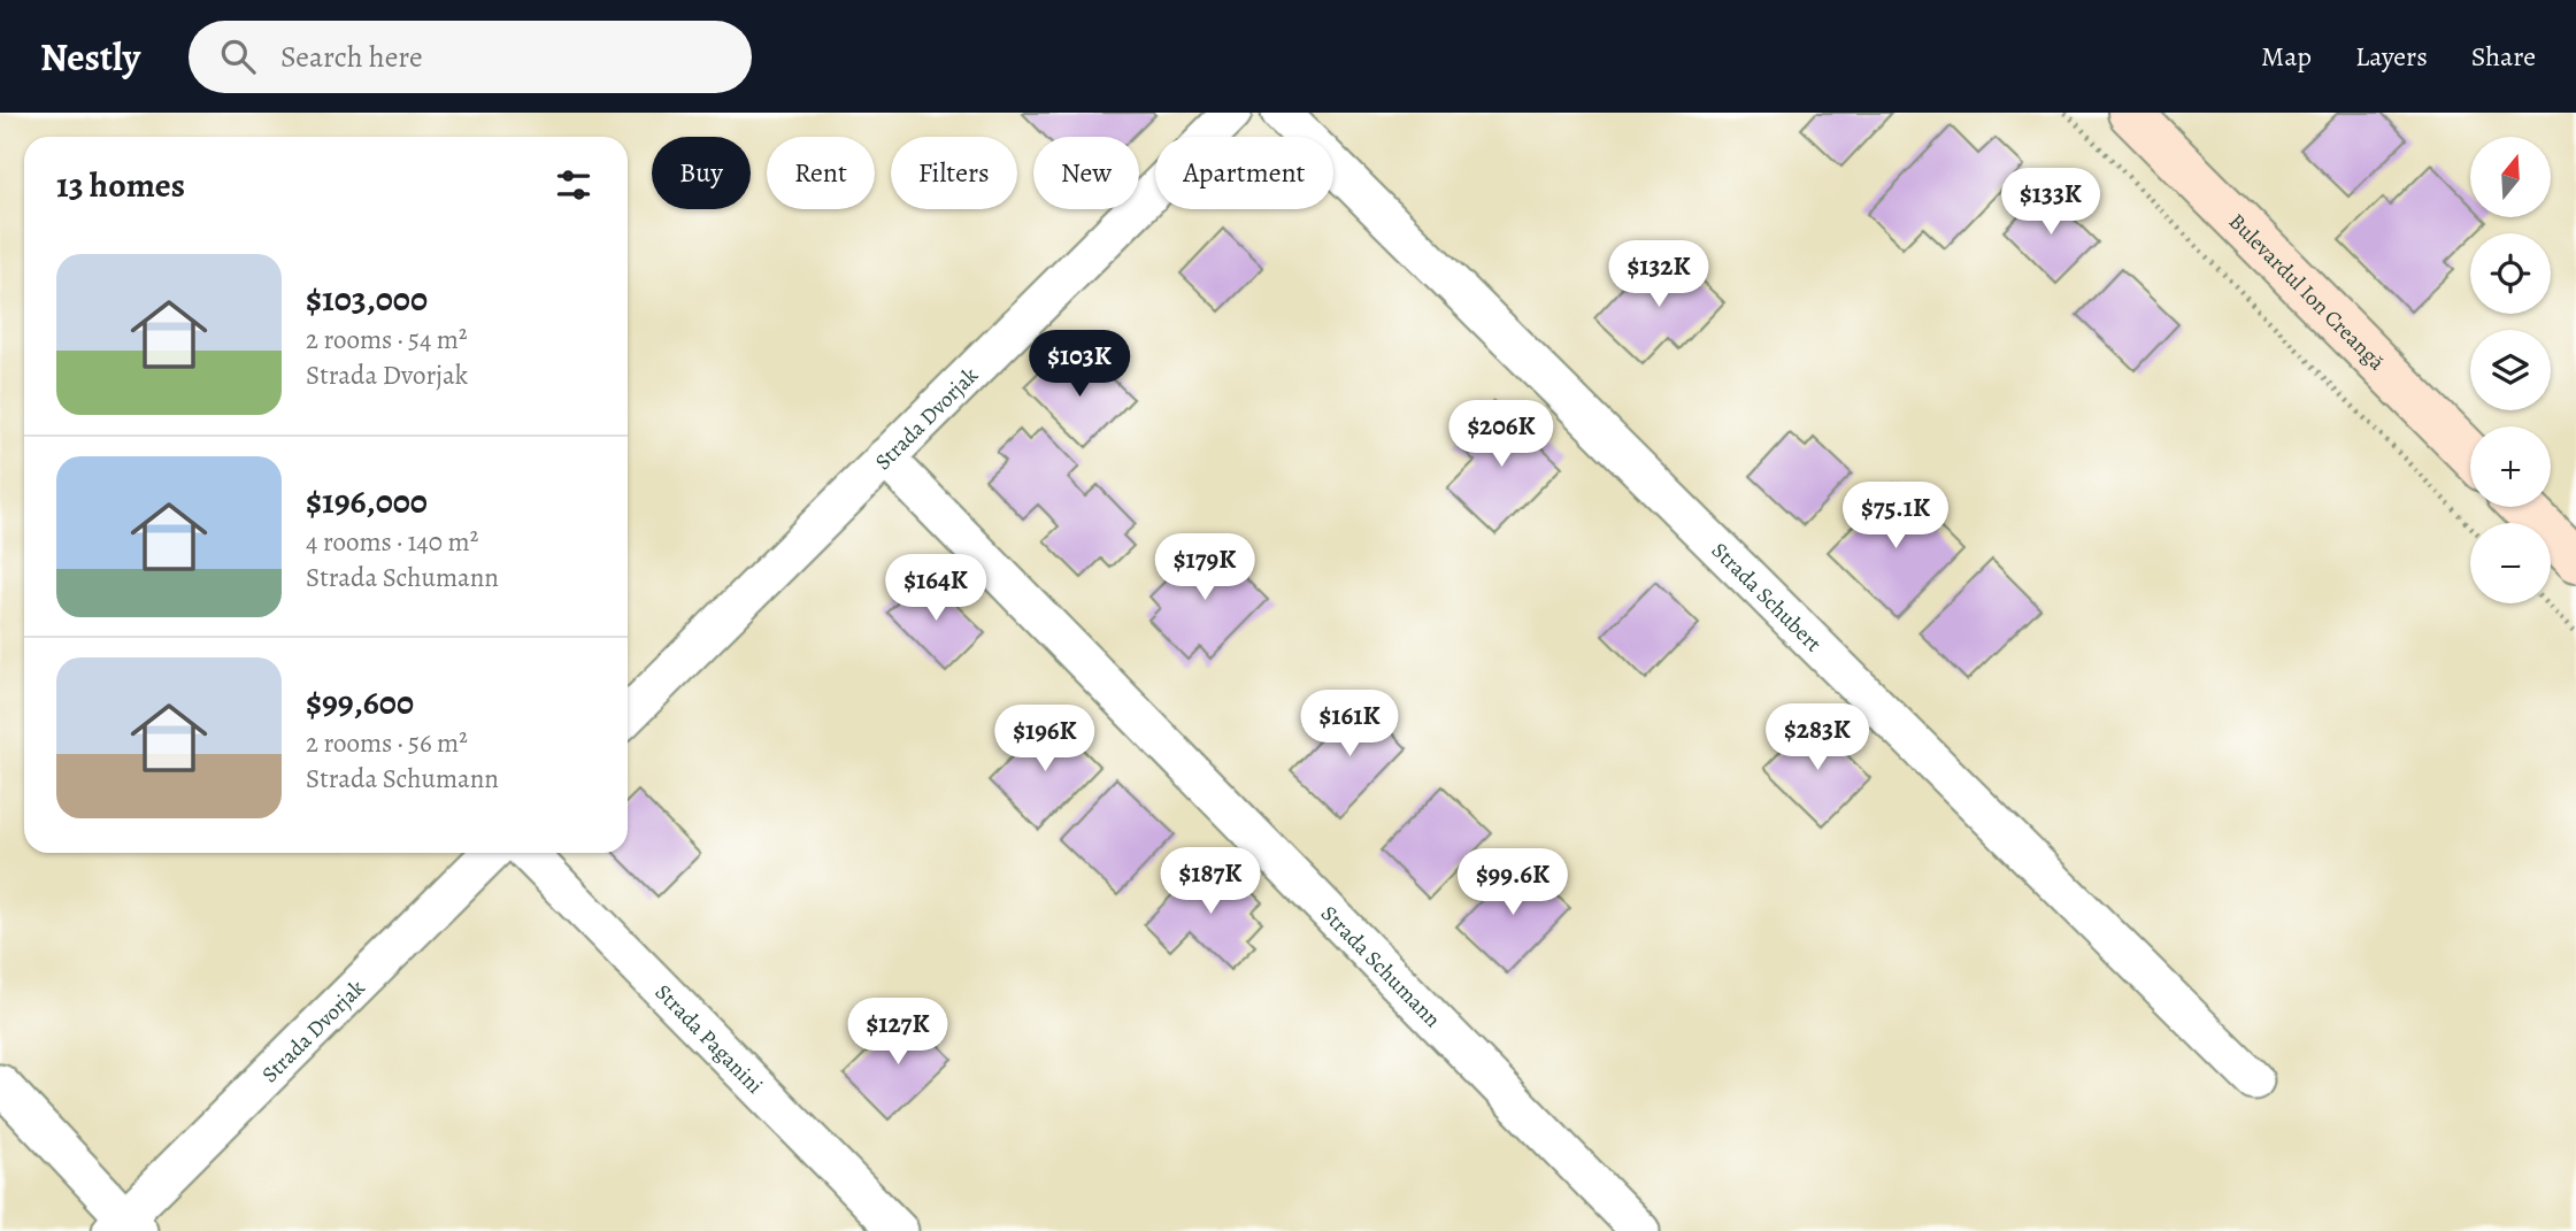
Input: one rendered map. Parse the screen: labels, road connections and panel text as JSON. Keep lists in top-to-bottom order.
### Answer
{
  "streets": {
    "street": [
      "Bulevardul Ion Creangă",
      "Strada Dvorjak",
      "Strada Schubert",
      "Strada Schumann",
      "Strada Paganini"
    ]
  },
  "crossings": [
    ["Strada Dvorjak", "Strada Schumann"]
  ],
  "north": "top",
  "page": {
    "header": "Nestly",
    "search": "Search here",
    "nav": ["Map", "Layers", "Share"],
    "map_buttons": ["+", "−"],
    "chip": [
      "Buy",
      "Rent",
      "Filters",
      "New",
      "Apartment"
    ],
    "heading": "13 homes",
    "price": [
      "$133K",
      "$132K",
      "$103K",
      "$206K",
      "$75.1K",
      "$179K",
      "$164K",
      "$161K",
      "$283K",
      "$196K",
      "$187K",
      "$99.6K",
      "$127K"
    ],
    "list": [
      {
        "name": "$103,000",
        "note": "2 rooms · 54 m² · Strada Dvorjak"
      },
      {
        "name": "$196,000",
        "note": "4 rooms · 140 m² · Strada Schumann"
      },
      {
        "name": "$99,600",
        "note": "2 rooms · 56 m² · Strada Schumann"
      }
    ]
  }
}
